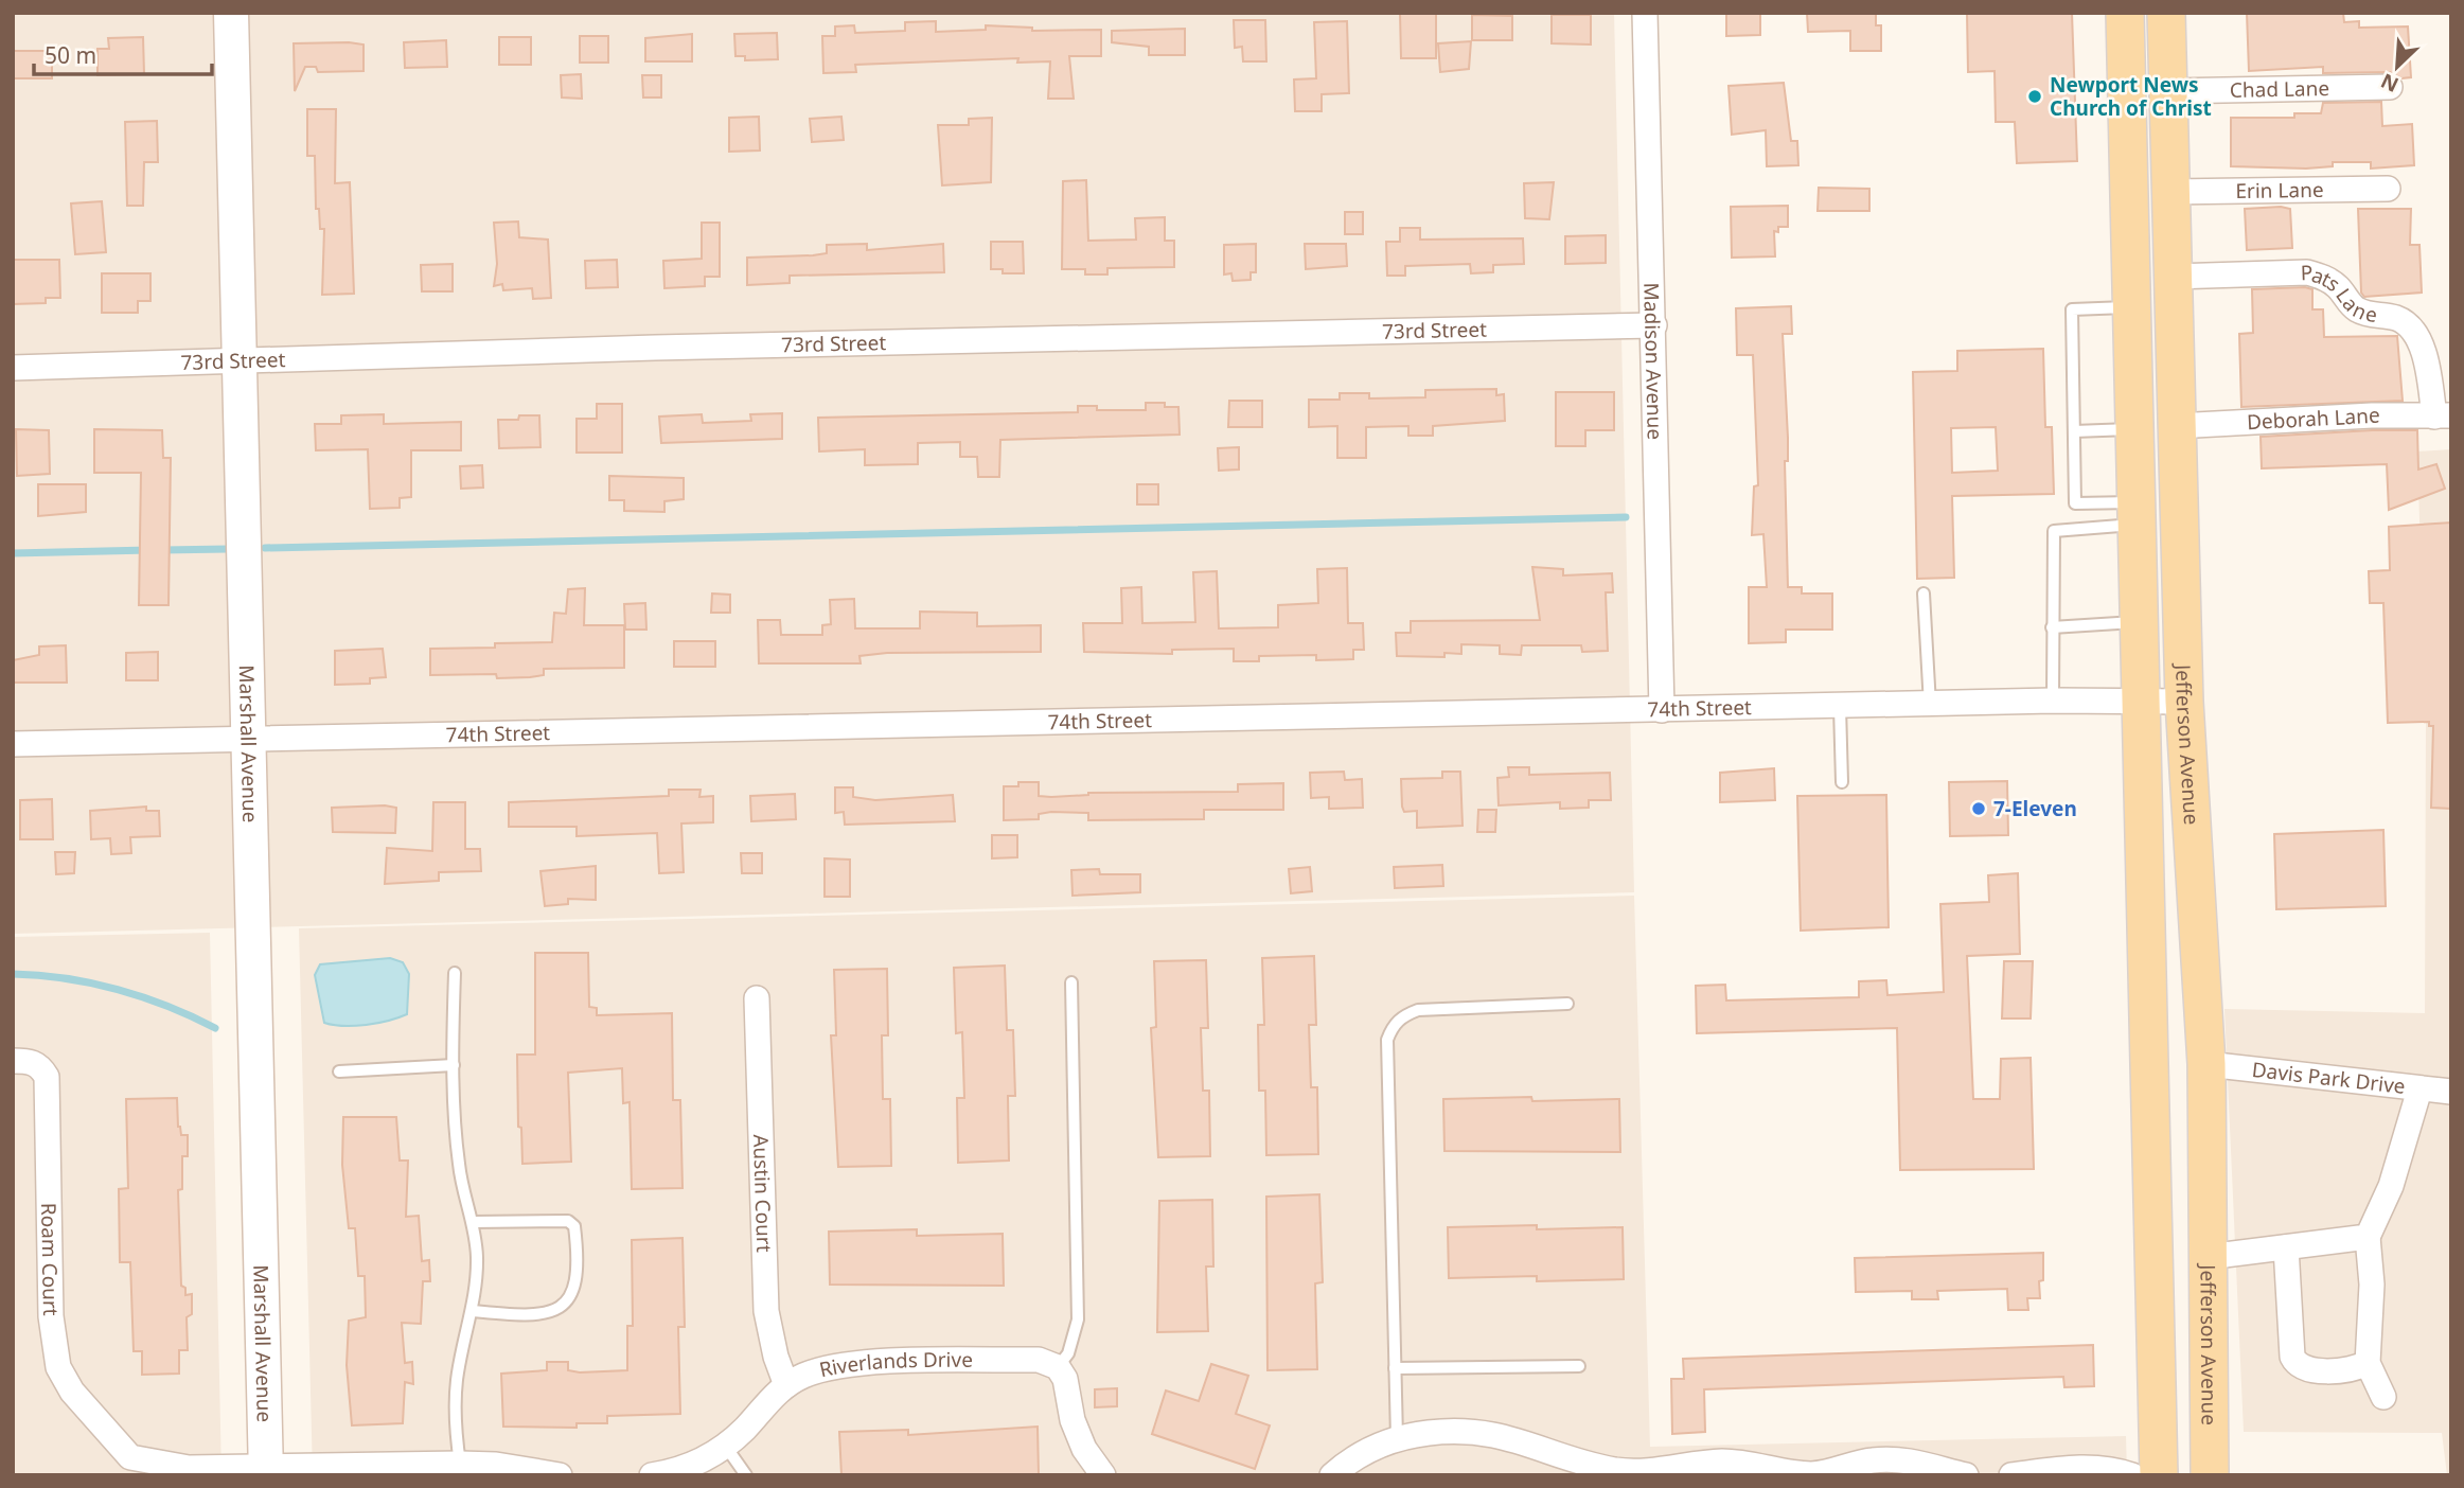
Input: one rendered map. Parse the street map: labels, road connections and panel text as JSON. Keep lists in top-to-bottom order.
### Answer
{
  "streets": {
    "main road": ["Jefferson Avenue"],
    "street": [
      "Chad Lane",
      "Erin Lane",
      "Pats Lane",
      "73rd Street",
      "Madison Avenue",
      "Deborah Lane",
      "74th Street",
      "Marshall Avenue",
      "Davis Park Drive",
      "Austin Court",
      "Roam Court",
      "Riverlands Drive"
    ]
  },
  "crossings": [
    ["Chad Lane", "Jefferson Avenue"],
    ["Erin Lane", "Jefferson Avenue"],
    ["Pats Lane", "Deborah Lane"],
    ["Pats Lane", "Jefferson Avenue"],
    ["73rd Street", "Madison Avenue"],
    ["73rd Street", "Marshall Avenue"],
    ["Madison Avenue", "74th Street"],
    ["Deborah Lane", "Jefferson Avenue"],
    ["74th Street", "Marshall Avenue"],
    ["74th Street", "Jefferson Avenue"],
    ["Marshall Avenue", "Roam Court"],
    ["Jefferson Avenue", "Davis Park Drive"],
    ["Austin Court", "Riverlands Drive"]
  ],
  "places": ["Newport News Church of Christ", "7-Eleven"],
  "scale_bar": "50 m",
  "north": "bottom left"
}
